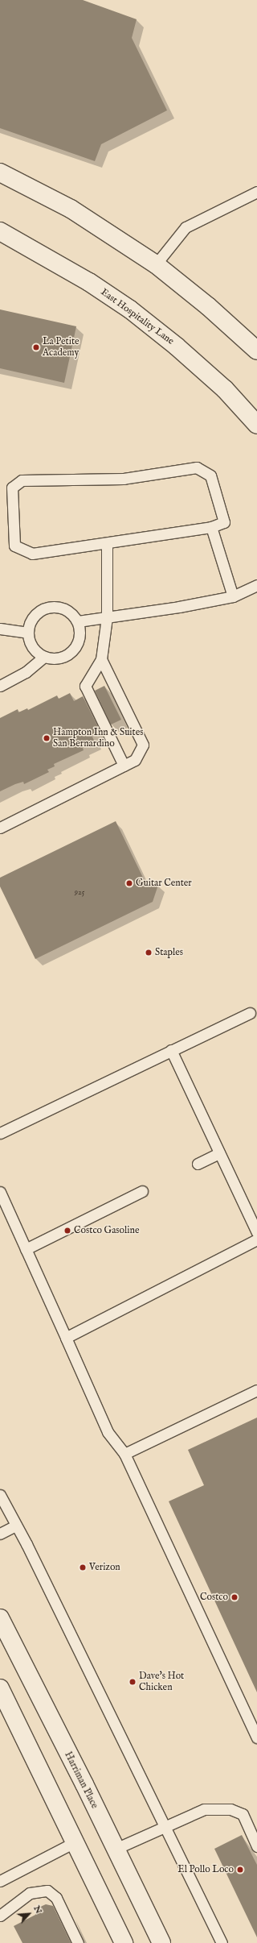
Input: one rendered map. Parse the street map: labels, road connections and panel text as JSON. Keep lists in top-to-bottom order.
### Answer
{
  "streets": {
    "street": ["East Hospitality Lane", "Harriman Place"]
  },
  "places": [
    "La Petite Academy",
    "Hampton Inn & Suites San Bernardino",
    "Guitar Center",
    "Staples",
    "Costco Gasoline",
    "Verizon",
    "Costco",
    "Dave's Hot Chicken",
    "El Pollo Loco"
  ],
  "house_numbers": ["925"],
  "north": "top right"
}
